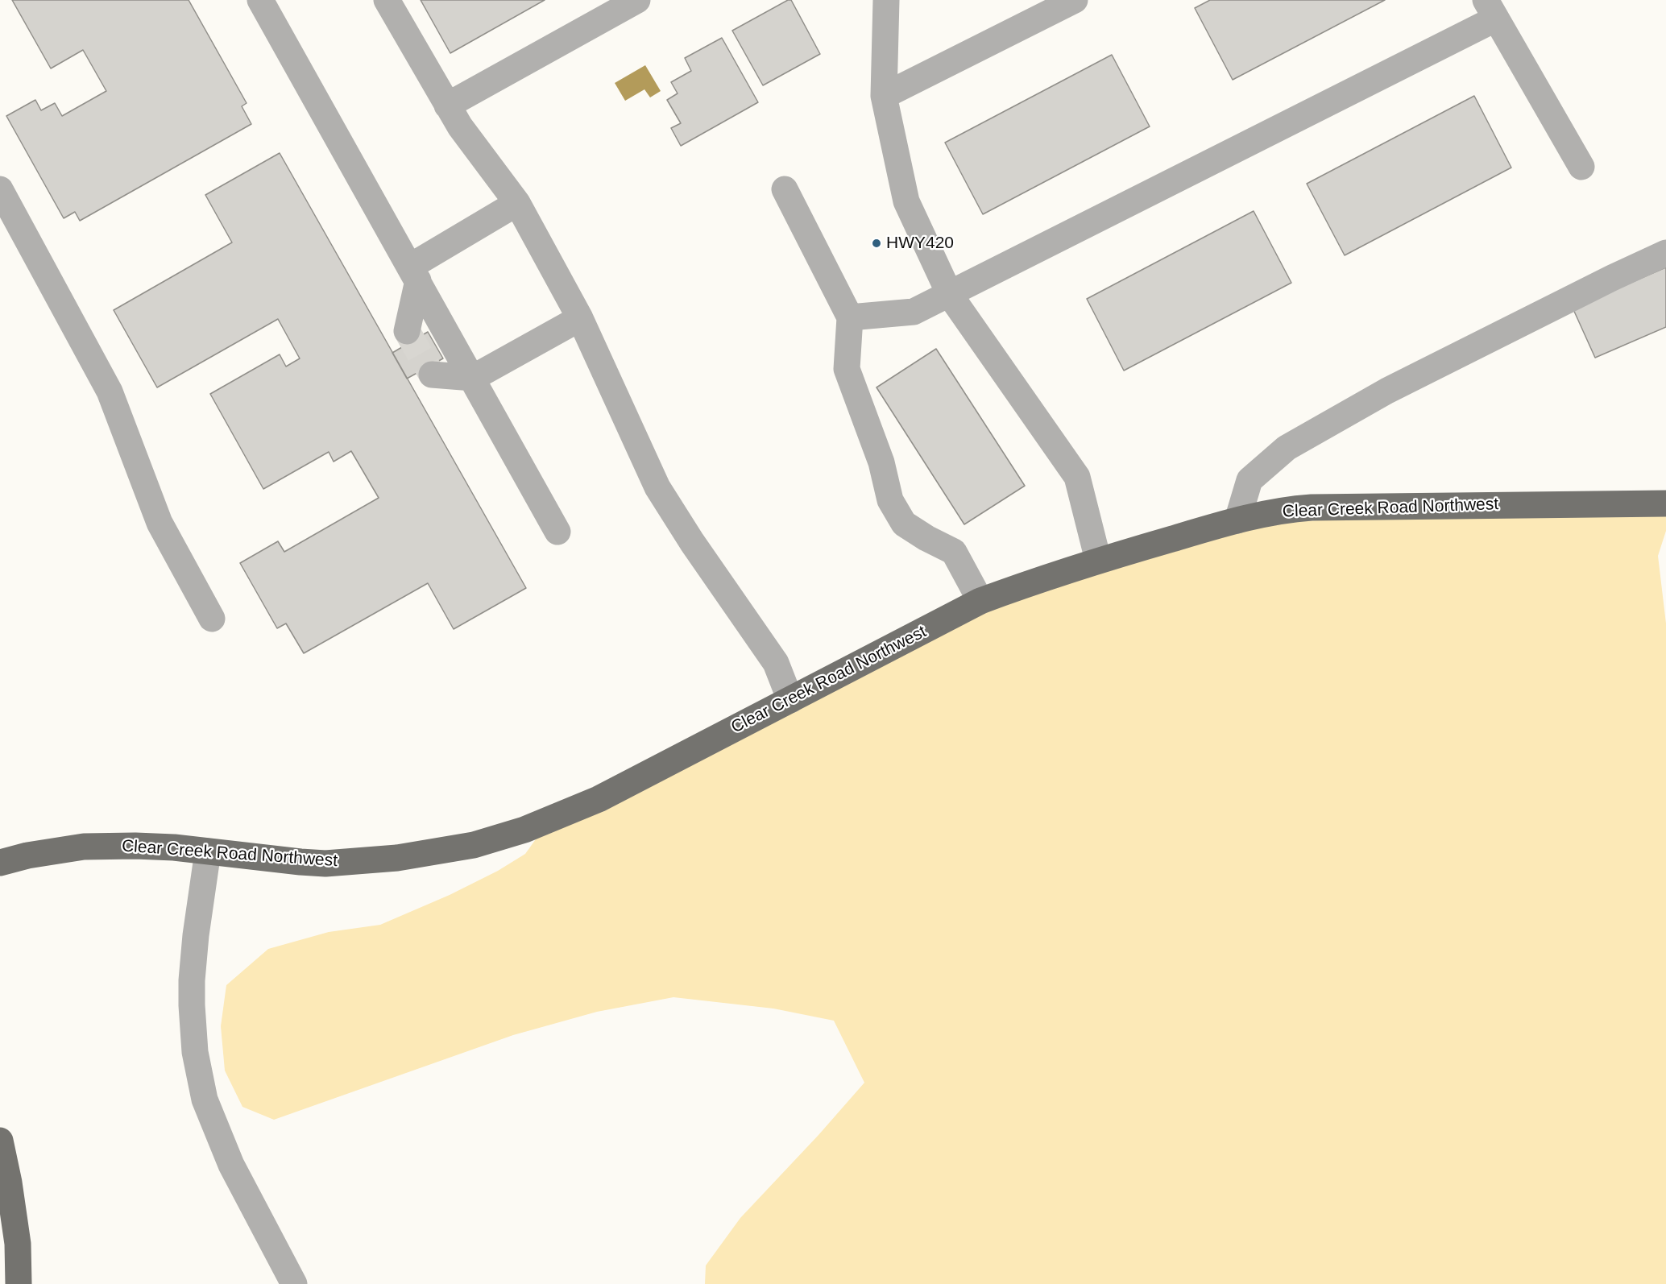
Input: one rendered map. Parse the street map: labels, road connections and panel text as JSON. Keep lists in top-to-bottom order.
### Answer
{
  "streets": {
    "main road": ["Clear Creek Road Northwest"]
  },
  "places": ["HWY420"]
}
